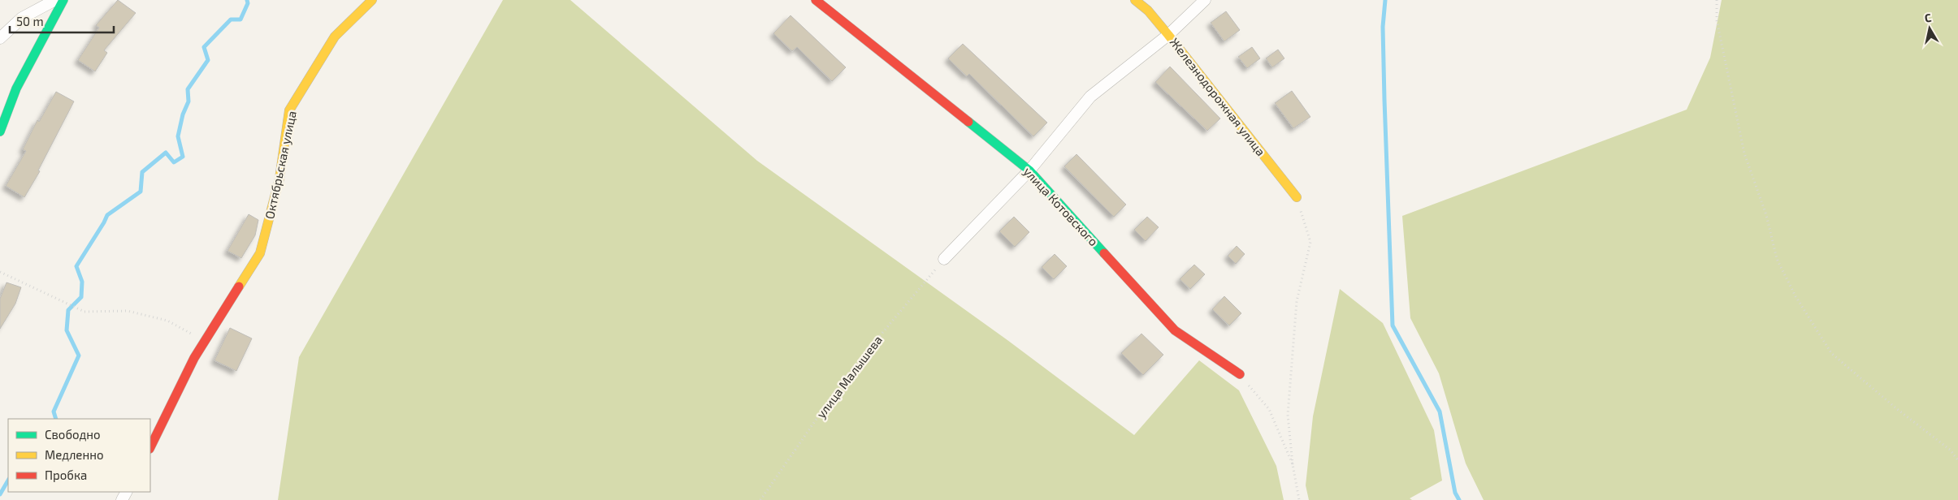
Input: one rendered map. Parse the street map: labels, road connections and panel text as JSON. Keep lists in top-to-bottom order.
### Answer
{
  "streets": {
    "street": ["Железнодорожная улица", "Октябрьская улица", "улица Котовского"],
    "path": ["улица Малышева"]
  },
  "legend": ["Свободно", "Медленно", "Пробка"],
  "scale_bar": "50 m",
  "north": "top"
}
